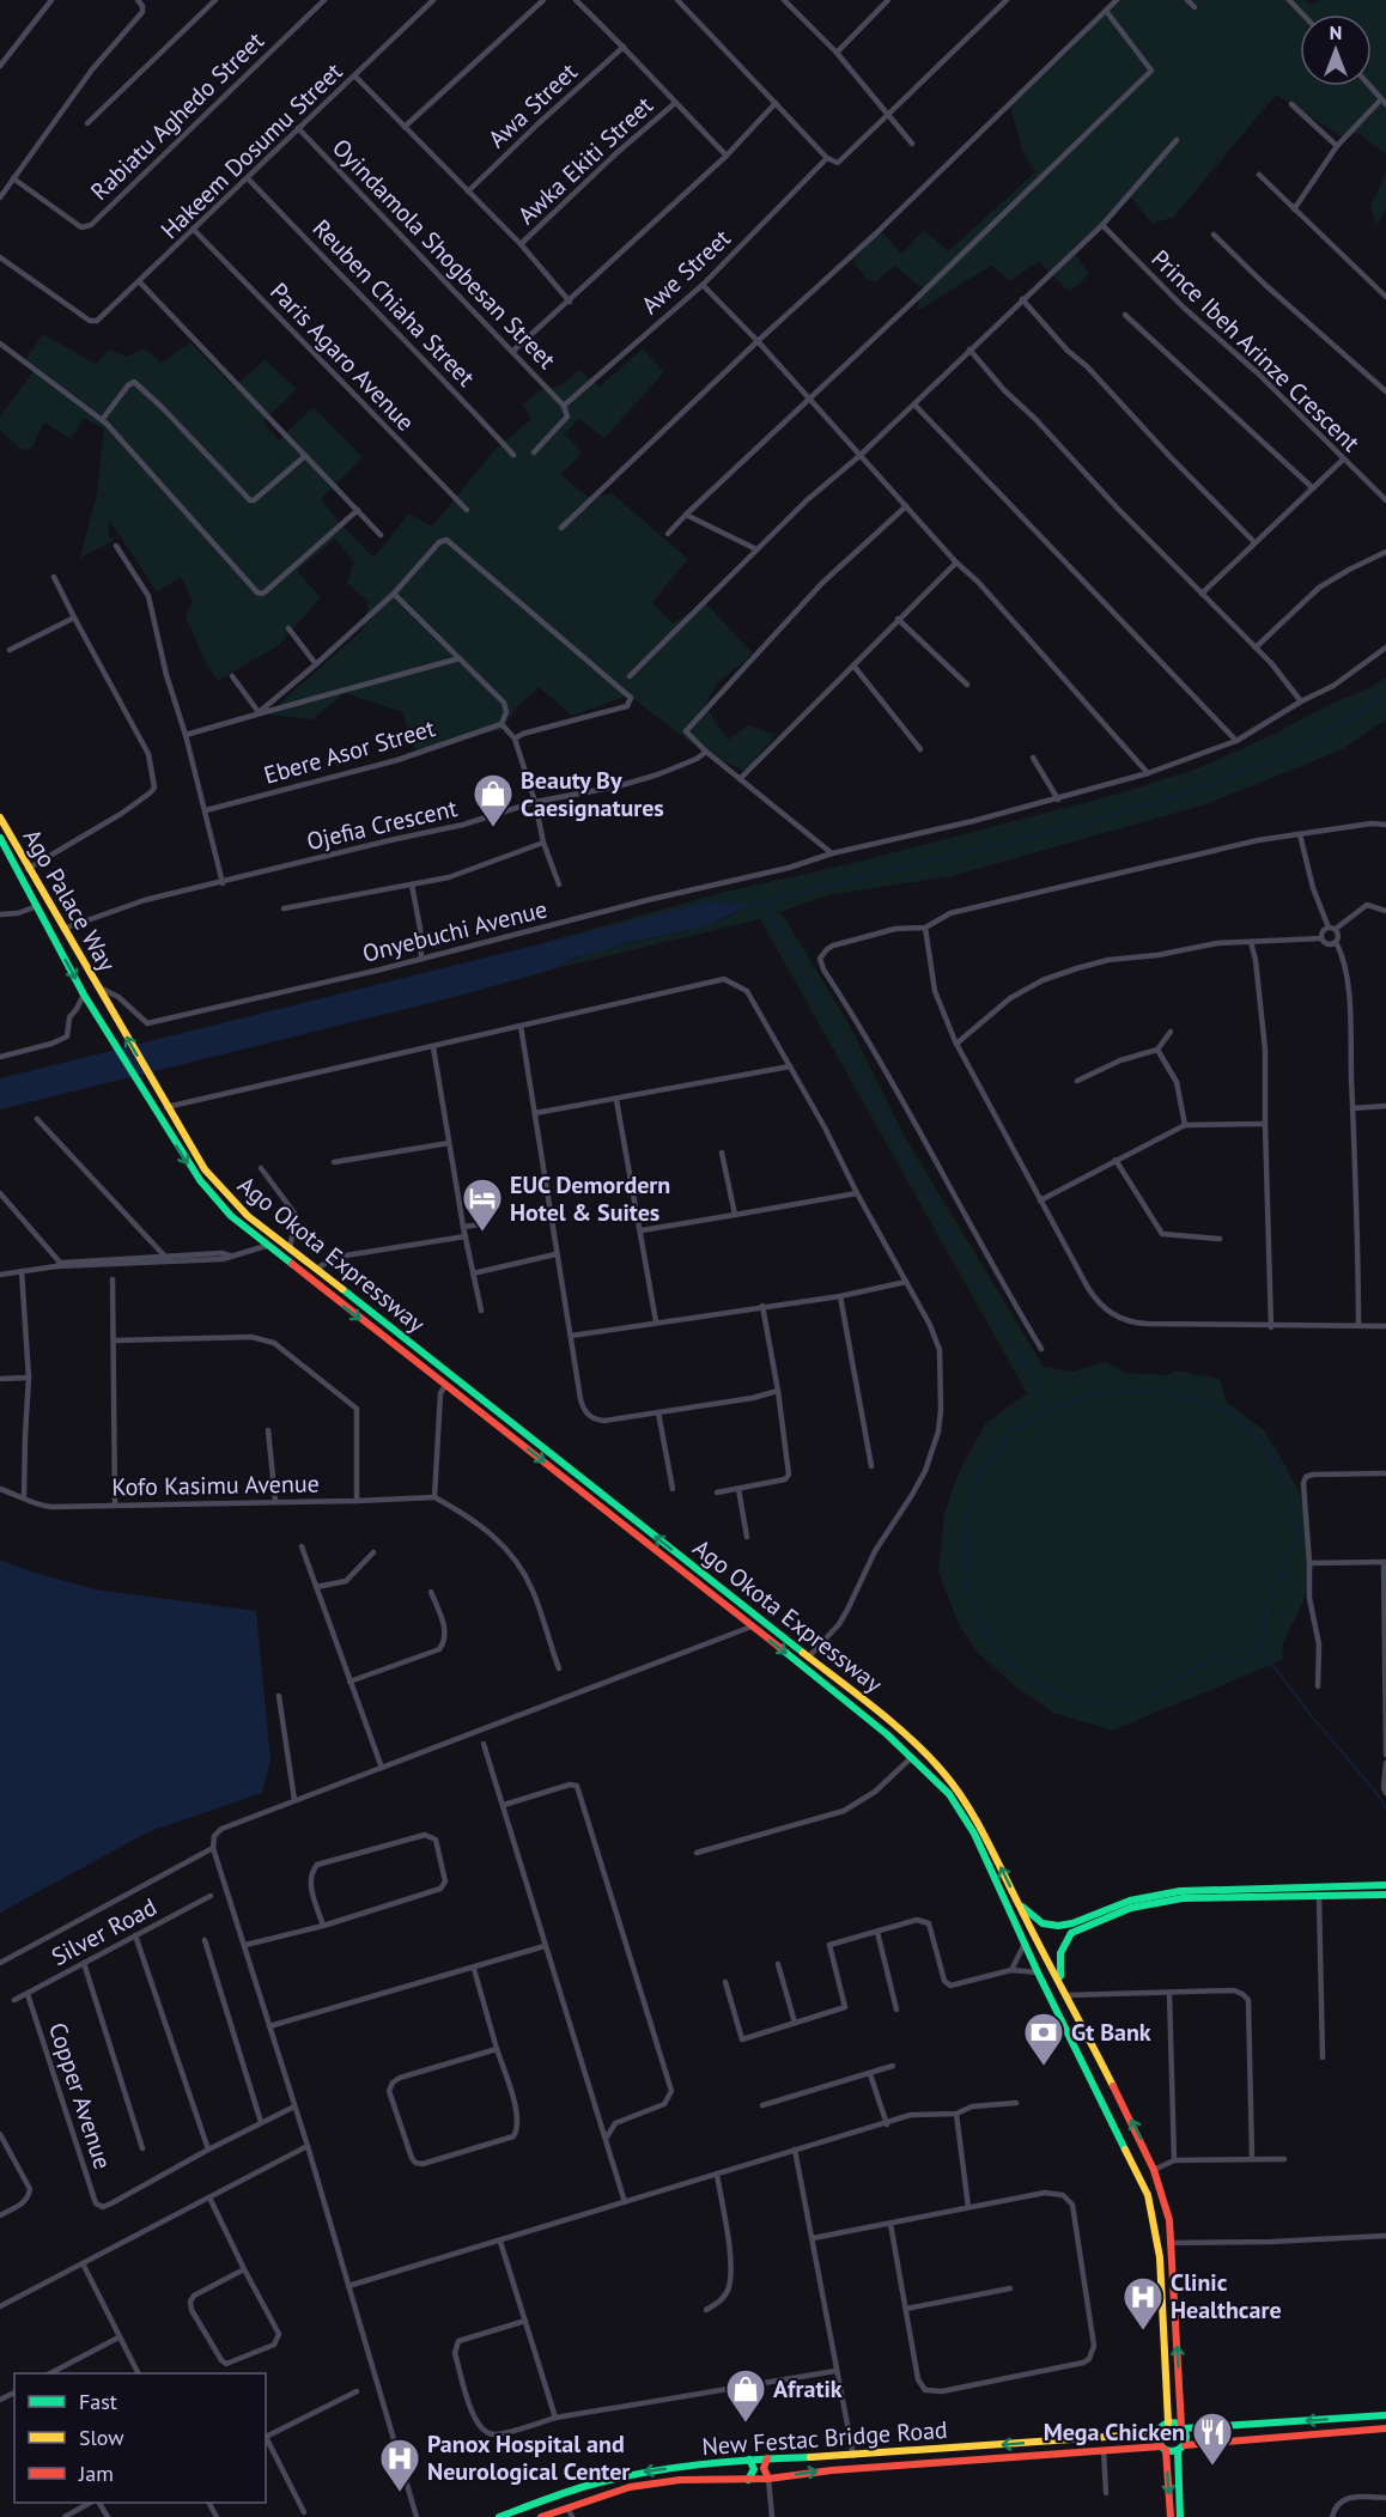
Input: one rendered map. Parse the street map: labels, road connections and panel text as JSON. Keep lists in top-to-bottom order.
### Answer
{
  "streets": {
    "main road": ["Ago Palace Way", "Ago Okota Expressway", "New Festac Bridge Road"],
    "street": [
      "Awa Street",
      "Rabiatu Aghedo Street",
      "Hakeem Dosumu Street",
      "Awka Ekiti Street",
      "Oyindamola Shogbesan Street",
      "Awe Street",
      "Reuben Chiaha Street",
      "Prince Ibeh Arinze Crescent",
      "Paris Agaro Avenue",
      "Ebere Asor Street",
      "Ojefia Crescent",
      "Onyebuchi Avenue",
      "Kofo Kasimu Avenue",
      "Silver Road",
      "Copper Avenue"
    ]
  },
  "crossings": [
    ["Hakeem Dosumu Street", "Oyindamola Shogbesan Street"],
    ["Hakeem Dosumu Street", "Reuben Chiaha Street"],
    ["Hakeem Dosumu Street", "Paris Agaro Avenue"],
    ["Oyindamola Shogbesan Street", "Awe Street"],
    ["Ojefia Crescent", "Ago Palace Way"],
    ["Ago Palace Way", "Onyebuchi Avenue"],
    ["Ago Palace Way", "Ago Okota Expressway"],
    ["Ago Okota Expressway", "New Festac Bridge Road"],
    ["Silver Road", "Copper Avenue"]
  ],
  "places": {
    "shop": ["Beauty By Caesignatures", "Afratik"],
    "hotel": ["EUC Demordern Hotel & Suites"],
    "bank": ["Gt Bank"],
    "hospital": ["Clinic Healthcare", "Panox Hospital and Neurological Center"],
    "restaurant": ["Mega Chicken"]
  },
  "legend": ["Fast", "Slow", "Jam"],
  "north": "top"
}
